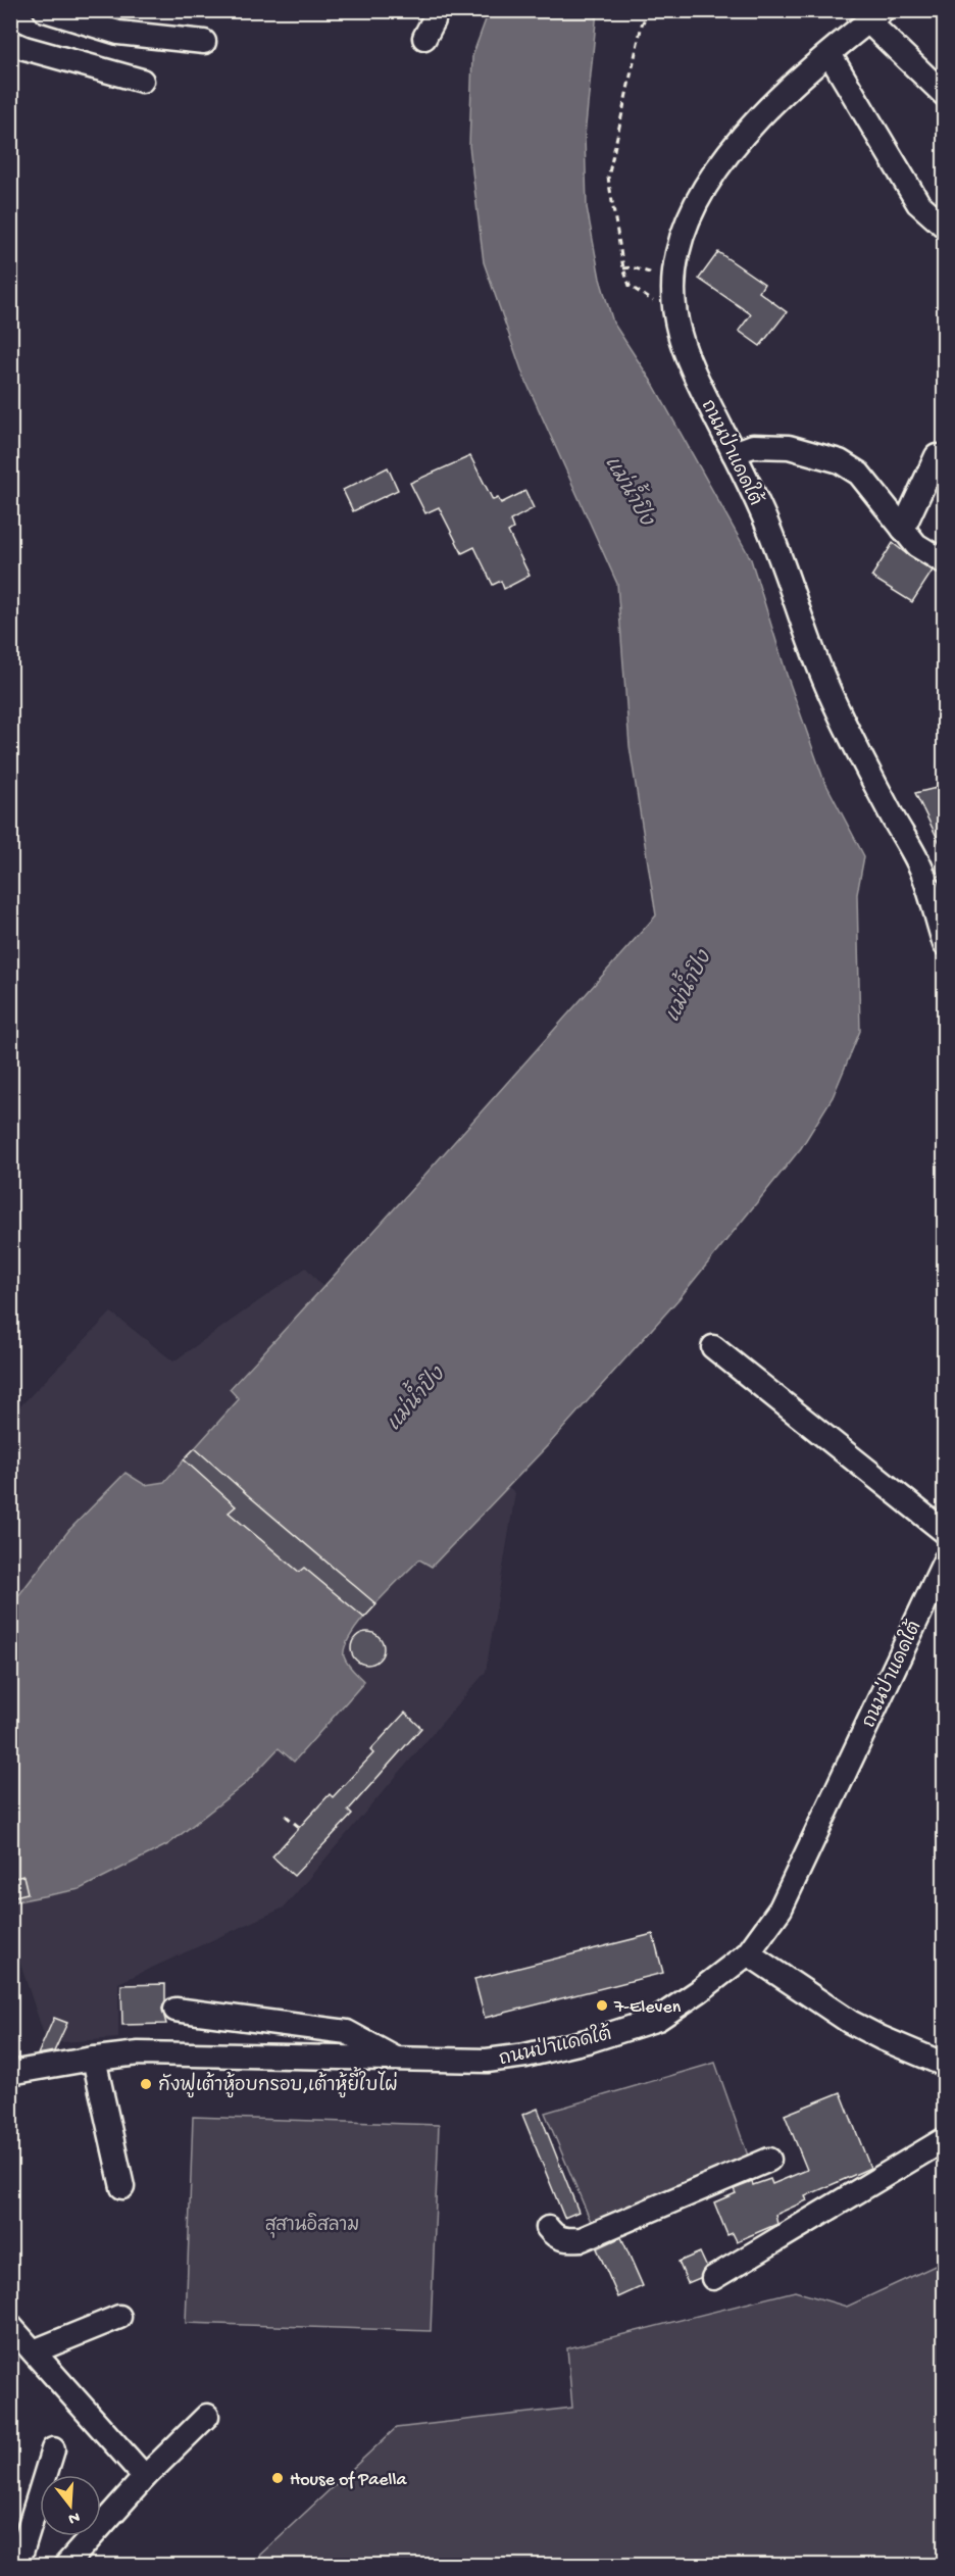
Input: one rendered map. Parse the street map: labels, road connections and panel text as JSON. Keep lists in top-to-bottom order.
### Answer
{
  "streets": {
    "street": ["ถนนป่าแดดใต้"]
  },
  "water": ["แม่น้ำปิง"],
  "parks": ["สุสานอิสลาม"],
  "places": ["7-Eleven", "กังฟูเต้าหู้อบกรอบ,เต้าหู้ยี้ใบไผ่", "House of Paella"],
  "north": "bottom"
}
